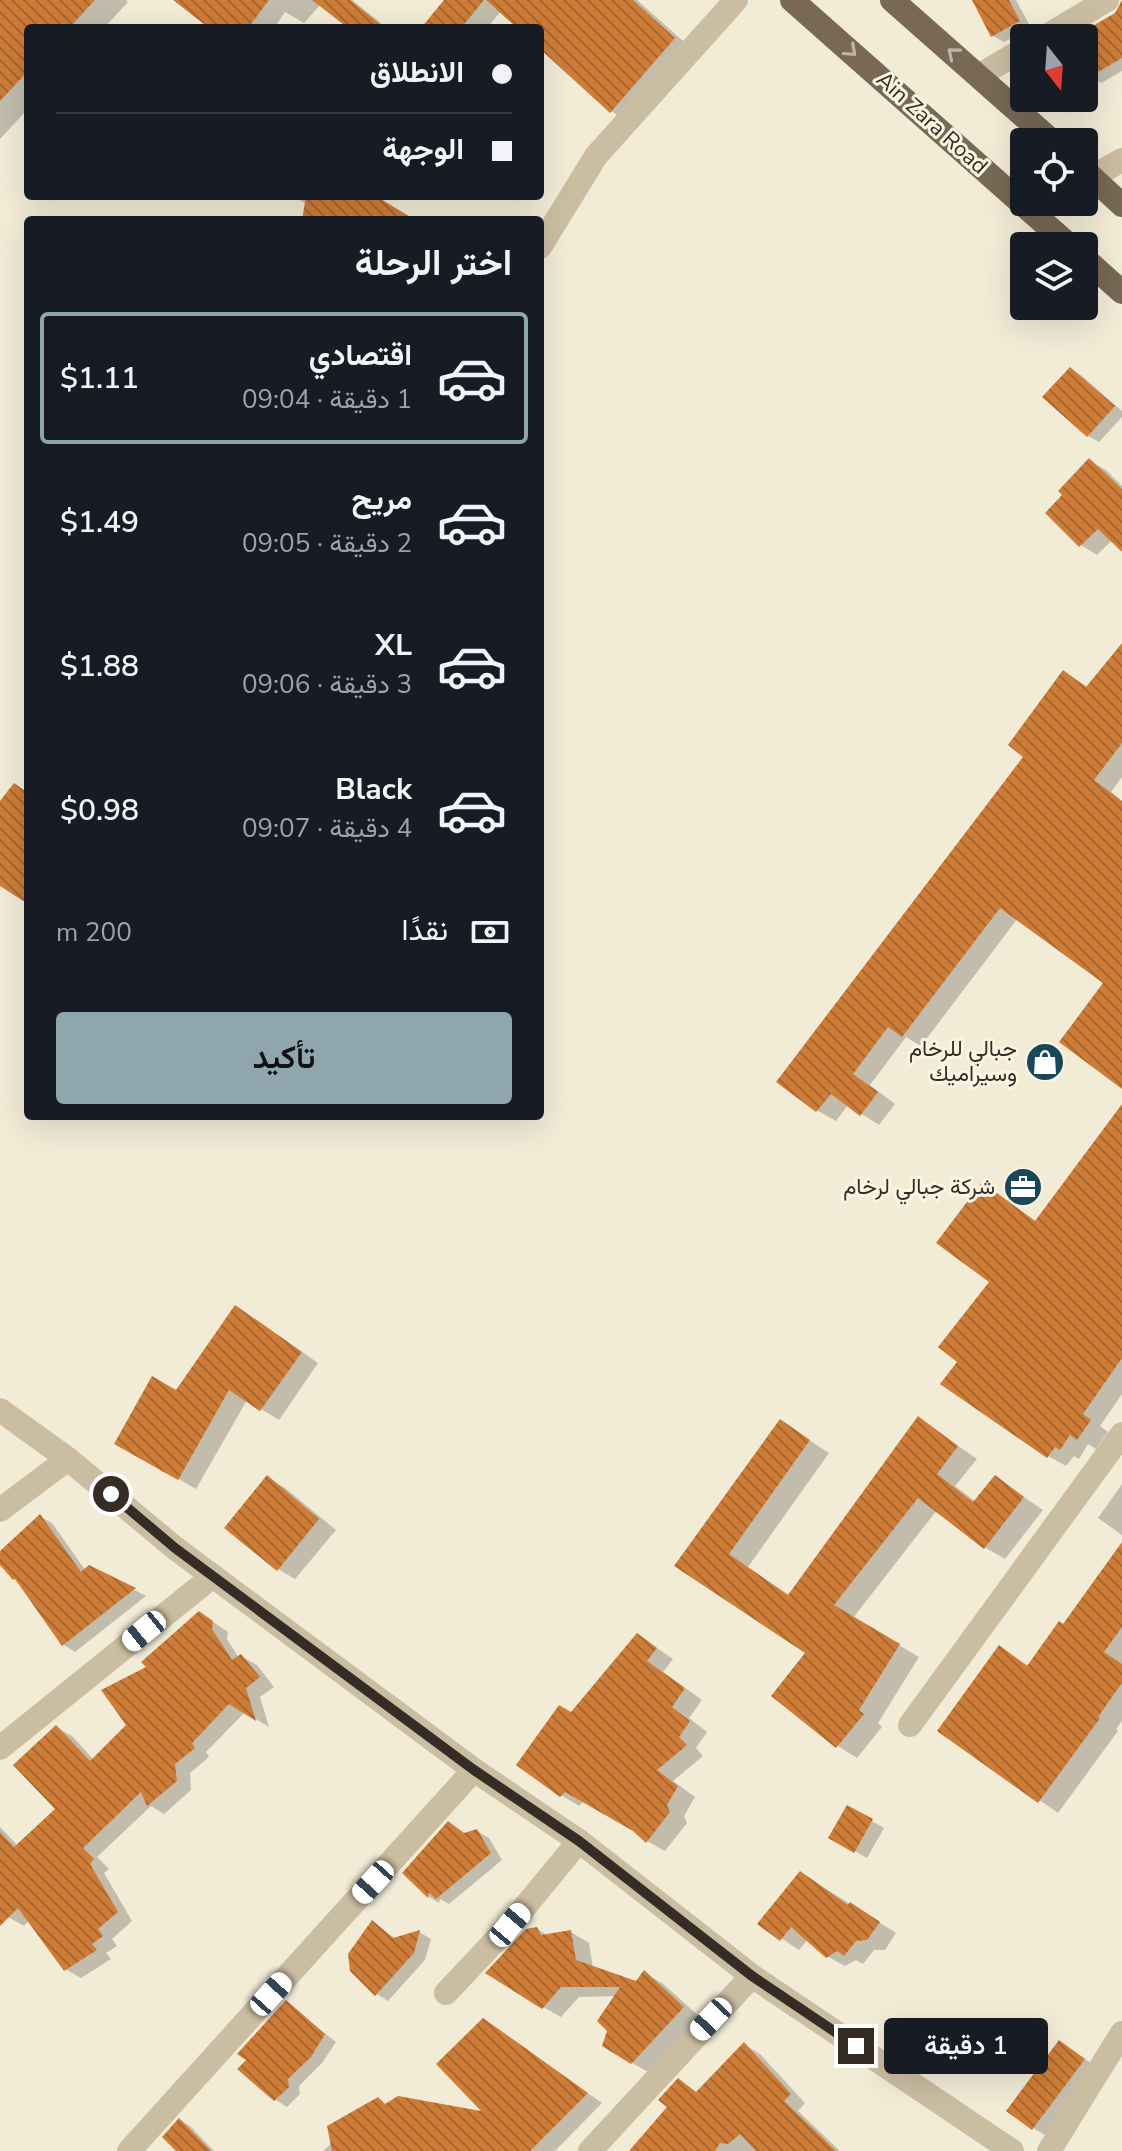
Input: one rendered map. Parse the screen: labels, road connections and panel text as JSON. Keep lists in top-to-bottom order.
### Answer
{
  "streets": {
    "main road": ["Ain Zara Road"]
  },
  "places": {
    "shop": ["جبالي للرخام وسيراميك"],
    "office": ["شركة جبالي لرخام"]
  },
  "north": "bottom",
  "page": {
    "banner": ["الانطلاق", "الوجهة"],
    "heading": "اختر الرحلة",
    "list": [
      {
        "name": "اقتصادي",
        "note": "1 دقيقة · 09:04",
        "value": "$1.11"
      },
      {
        "name": "مريح",
        "note": "2 دقيقة · 09:05",
        "value": "$1.49"
      },
      {
        "name": "XL",
        "note": "3 دقيقة · 09:06",
        "value": "$1.88"
      },
      {
        "name": "Black",
        "note": "4 دقيقة · 09:07",
        "value": "$0.98"
      }
    ],
    "pay": ["نقدًا", "200 m"],
    "buttons": "تأكيد",
    "bubble": "1 دقيقة"
  }
}
